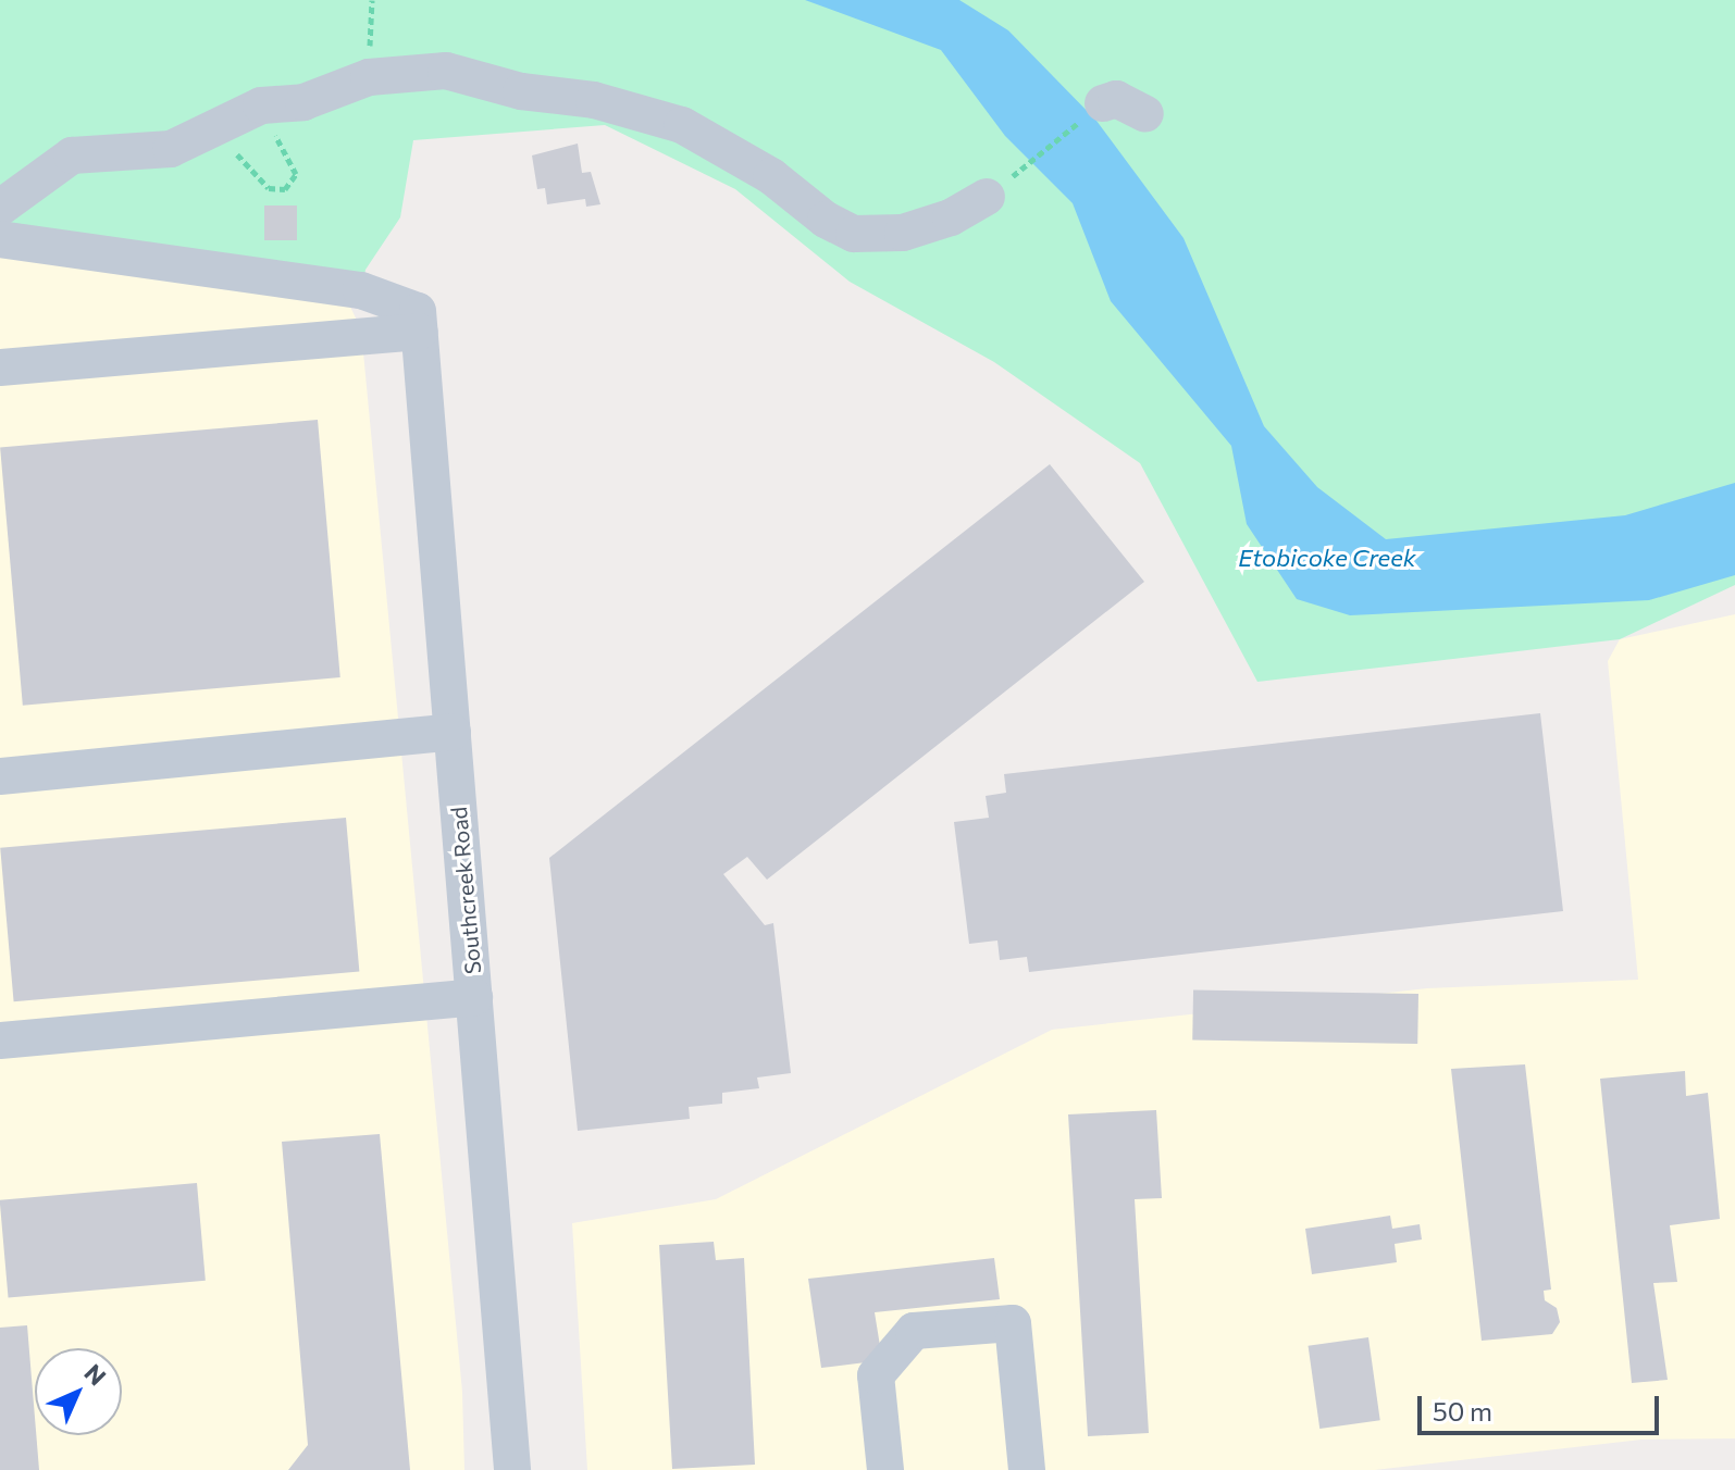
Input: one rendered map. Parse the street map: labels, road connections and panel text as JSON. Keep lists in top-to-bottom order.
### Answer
{
  "streets": {
    "street": ["Southcreek Road"]
  },
  "water": ["Etobicoke Creek"],
  "scale_bar": "50 m",
  "north": "top right"
}
